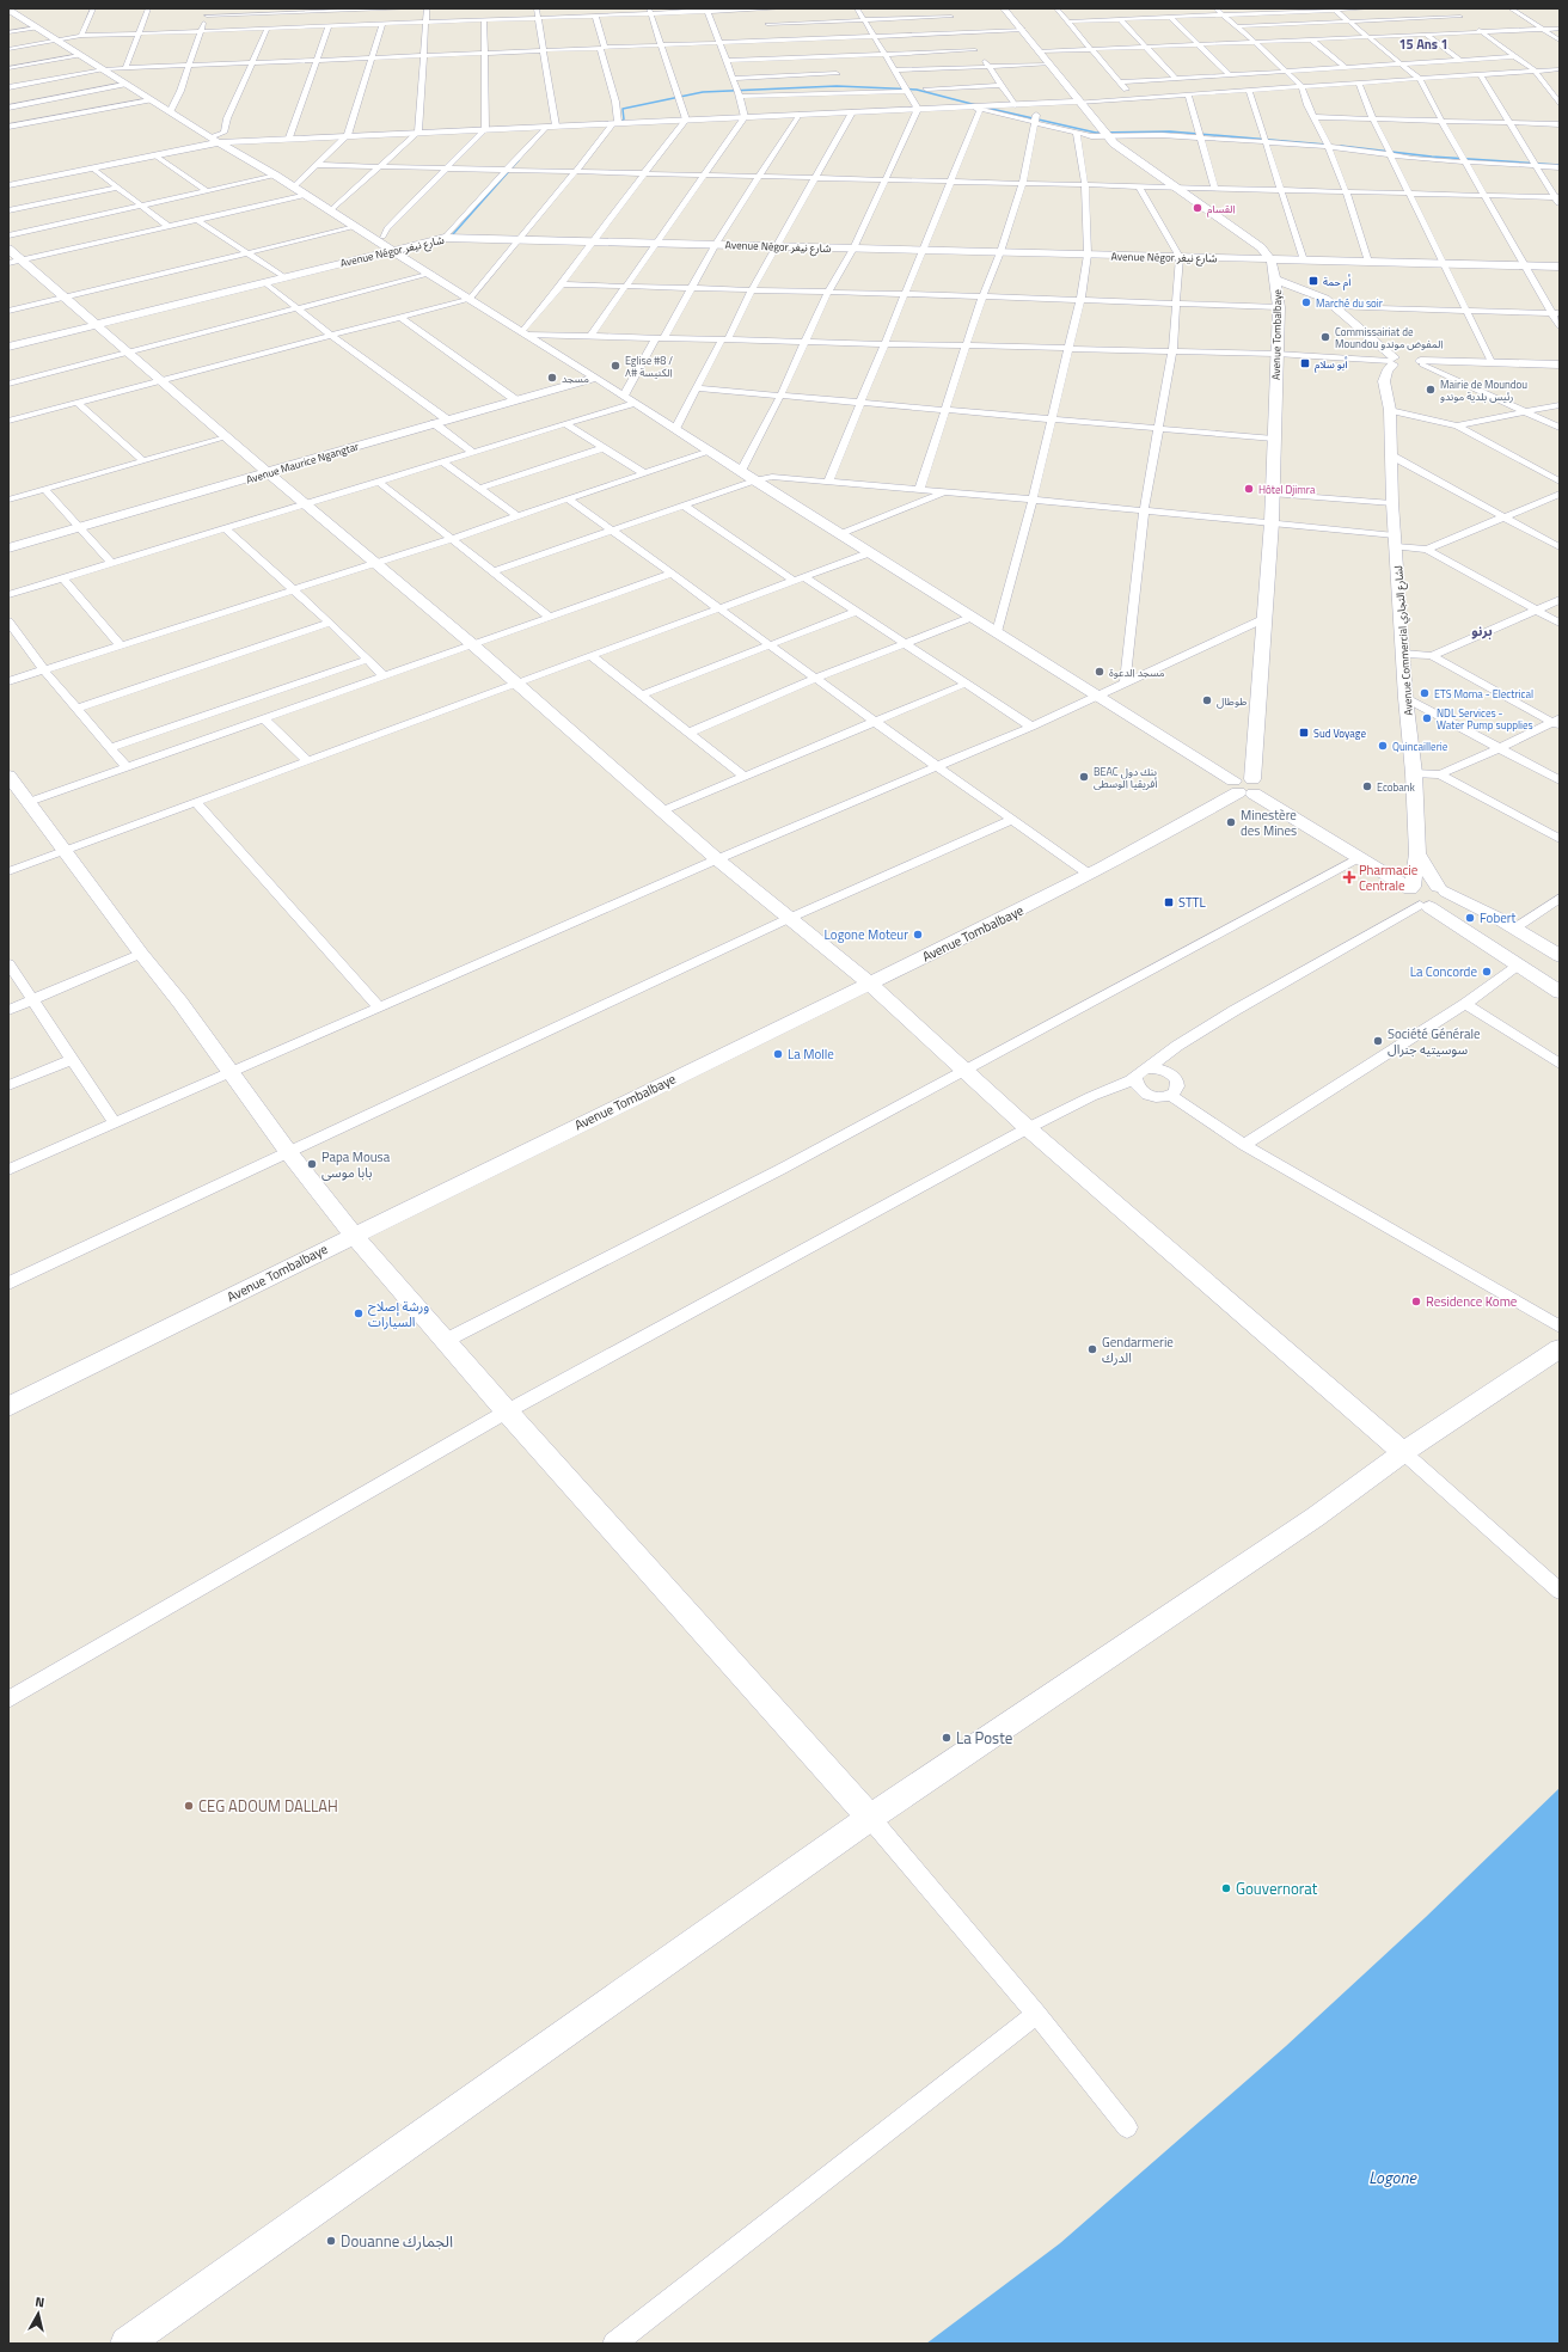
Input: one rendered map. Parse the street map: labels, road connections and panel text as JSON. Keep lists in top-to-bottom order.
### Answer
{
  "streets": {
    "street": [
      "Avenue Négor شارع نيغر",
      "Avenue Tombalbaye",
      "Avenue Maurice Ngangtar",
      "Avenue Commercial لشارع التجاري"
    ]
  },
  "crossings": [
    ["Avenue Négor شارع نيغر", "Avenue Tombalbaye"]
  ],
  "districts": ["15 Ans 1", "برنو"],
  "water": ["Logone"],
  "places": {
    "other": [
      "القسام",
      "Marché du soir",
      "Commissairiat de Moundou المفوض موندو",
      "Eglise #8 / الكنيسة #٨",
      "مسجد",
      "Mairie de Moundou رئيس بلدية موندو",
      "Hôtel Djimra",
      "مسجد الدعوة",
      "ETS Moma - Electrical",
      "طوطال",
      "NDL Services - Water Pump supplies",
      "Quincaillerie",
      "BEAC بنك دول أفريقيا الوسطى",
      "Ecobank",
      "Minestère des Mines",
      "Fobert",
      "Logone Moteur",
      "La Concorde",
      "Société Générale سوسيتيه جنرال",
      "La Molle",
      "Papa Mousa بابا موسى",
      "Residence Kome",
      "ورشة إصلاح السيارات",
      "Gendarmerie الدرك",
      "La Poste",
      "CEG ADOUM DALLAH",
      "Gouvernorat",
      "Douanne الجمارك"
    ],
    "transit": [
      "أم حمة",
      "أبو سلام",
      "Sud Voyage",
      "STTL"
    ],
    "health": ["Pharmacie Centrale"]
  },
  "north": "top"
}
